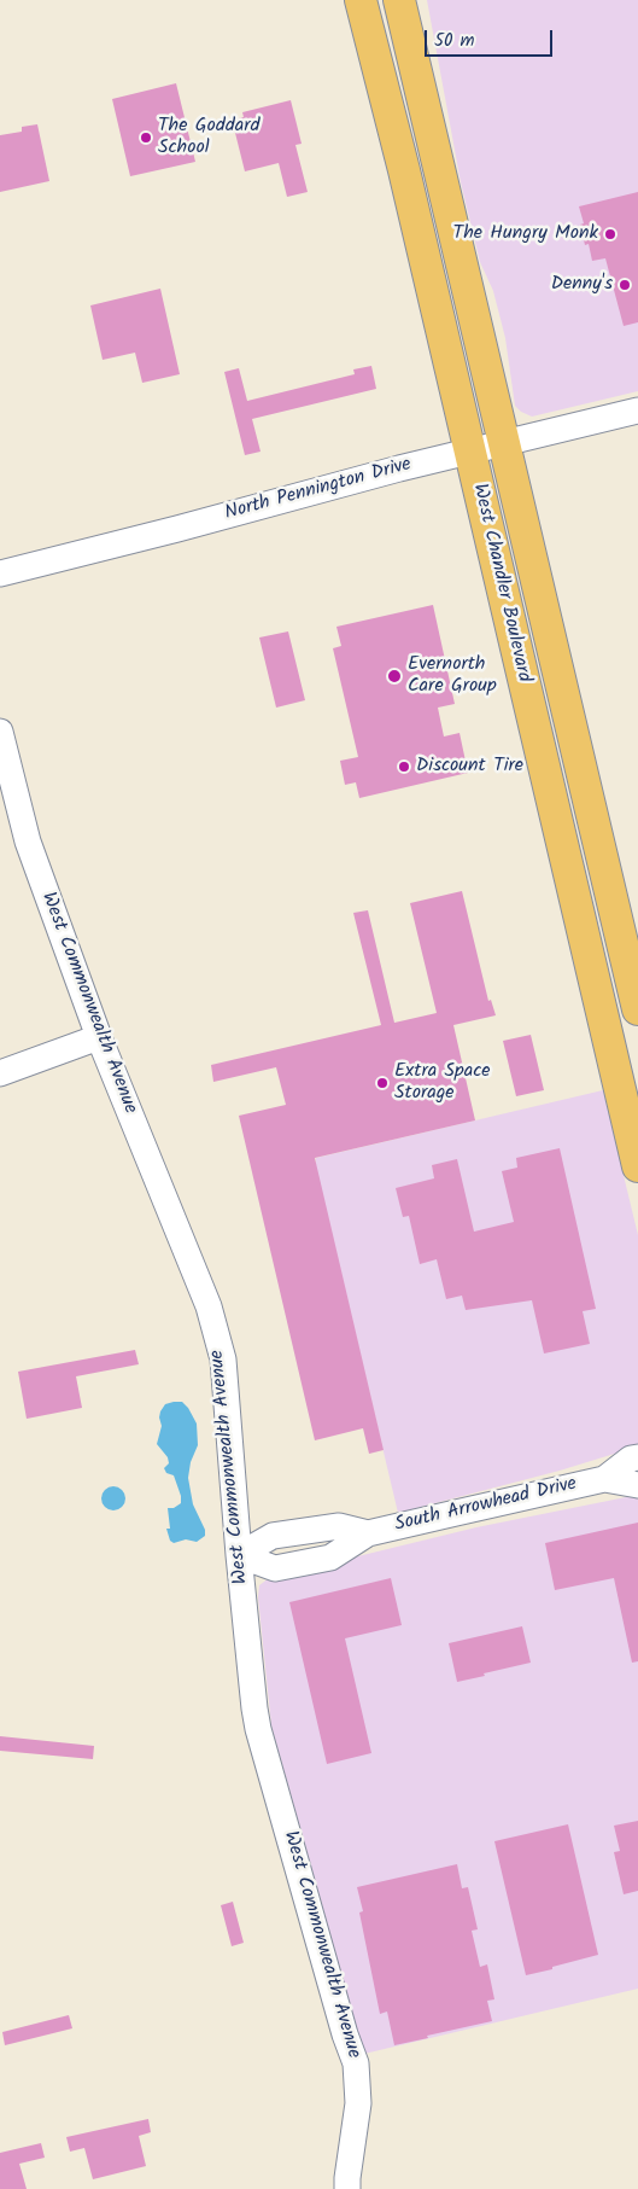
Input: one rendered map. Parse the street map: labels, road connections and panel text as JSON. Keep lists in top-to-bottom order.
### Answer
{
  "streets": {
    "main road": ["West Chandler Boulevard"],
    "street": ["North Pennington Drive", "West Commonwealth Avenue", "South Arrowhead Drive"]
  },
  "crossings": [
    ["North Pennington Drive", "West Chandler Boulevard"],
    ["West Commonwealth Avenue", "South Arrowhead Drive"]
  ],
  "places": [
    "The Goddard School",
    "The Hungry Monk",
    "Denny's",
    "Evernorth Care Group",
    "Discount Tire",
    "Extra Space Storage"
  ],
  "scale_bar": "50 m"
}
